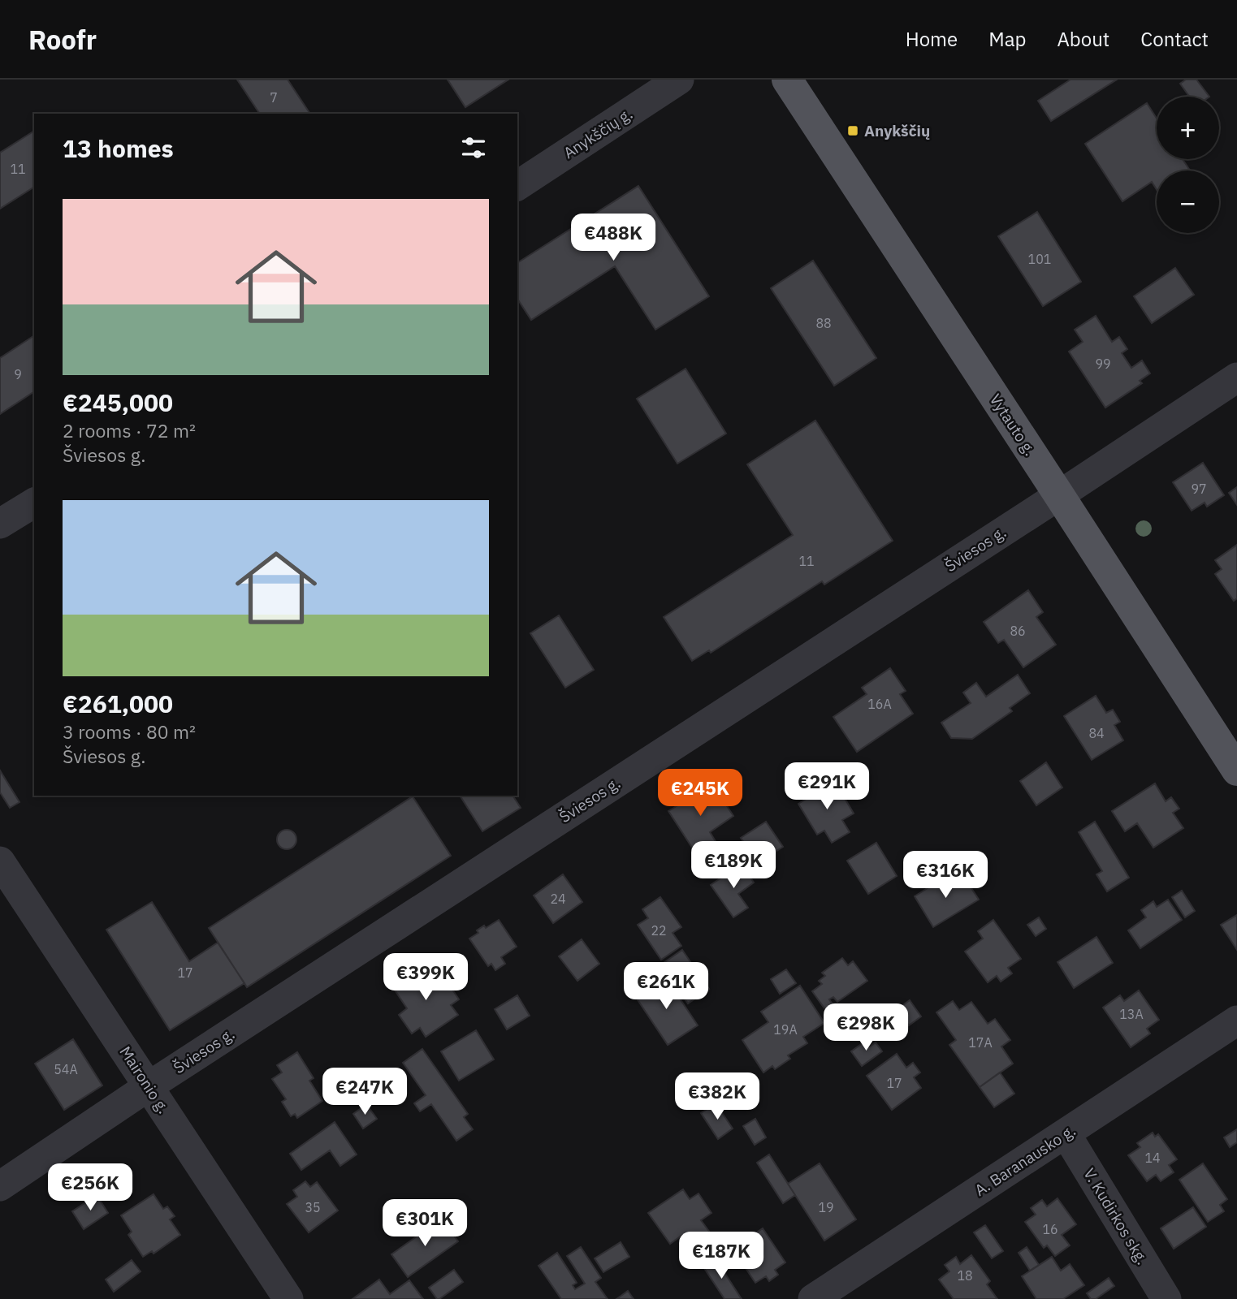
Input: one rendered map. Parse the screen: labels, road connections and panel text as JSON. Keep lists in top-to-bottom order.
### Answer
{
  "streets": {
    "main road": ["Vytauto g."],
    "street": [
      "Anykščių g.",
      "Šviesos g.",
      "Maironio g.",
      "A. Baranausko g.",
      "V. Kudirkos skg."
    ]
  },
  "crossings": [
    ["Vytauto g.", "Šviesos g."],
    ["Šviesos g.", "Maironio g."],
    ["A. Baranausko g.", "V. Kudirkos skg."]
  ],
  "places": {
    "transit": ["Anykščių"]
  },
  "house_numbers": [
    "7",
    "11",
    "101",
    "88",
    "99",
    "9",
    "97",
    "11",
    "86",
    "16A",
    "84",
    "24",
    "22",
    "17",
    "13A",
    "19A",
    "17A",
    "54A",
    "17",
    "14",
    "35",
    "19",
    "16",
    "18"
  ],
  "page": {
    "header": "Roofr",
    "nav": [
      "Home",
      "Map",
      "About",
      "Contact"
    ],
    "map_buttons": ["+", "−"],
    "heading": "13 homes",
    "list": [
      {
        "name": "€245,000",
        "note": "2 rooms · 72 m² · Šviesos g."
      },
      {
        "name": "€261,000",
        "note": "3 rooms · 80 m² · Šviesos g."
      }
    ],
    "price": [
      "€488K",
      "€291K",
      "€245K",
      "€189K",
      "€316K",
      "€399K",
      "€261K",
      "€298K",
      "€247K",
      "€382K",
      "€256K",
      "€301K",
      "€187K"
    ]
  }
}
